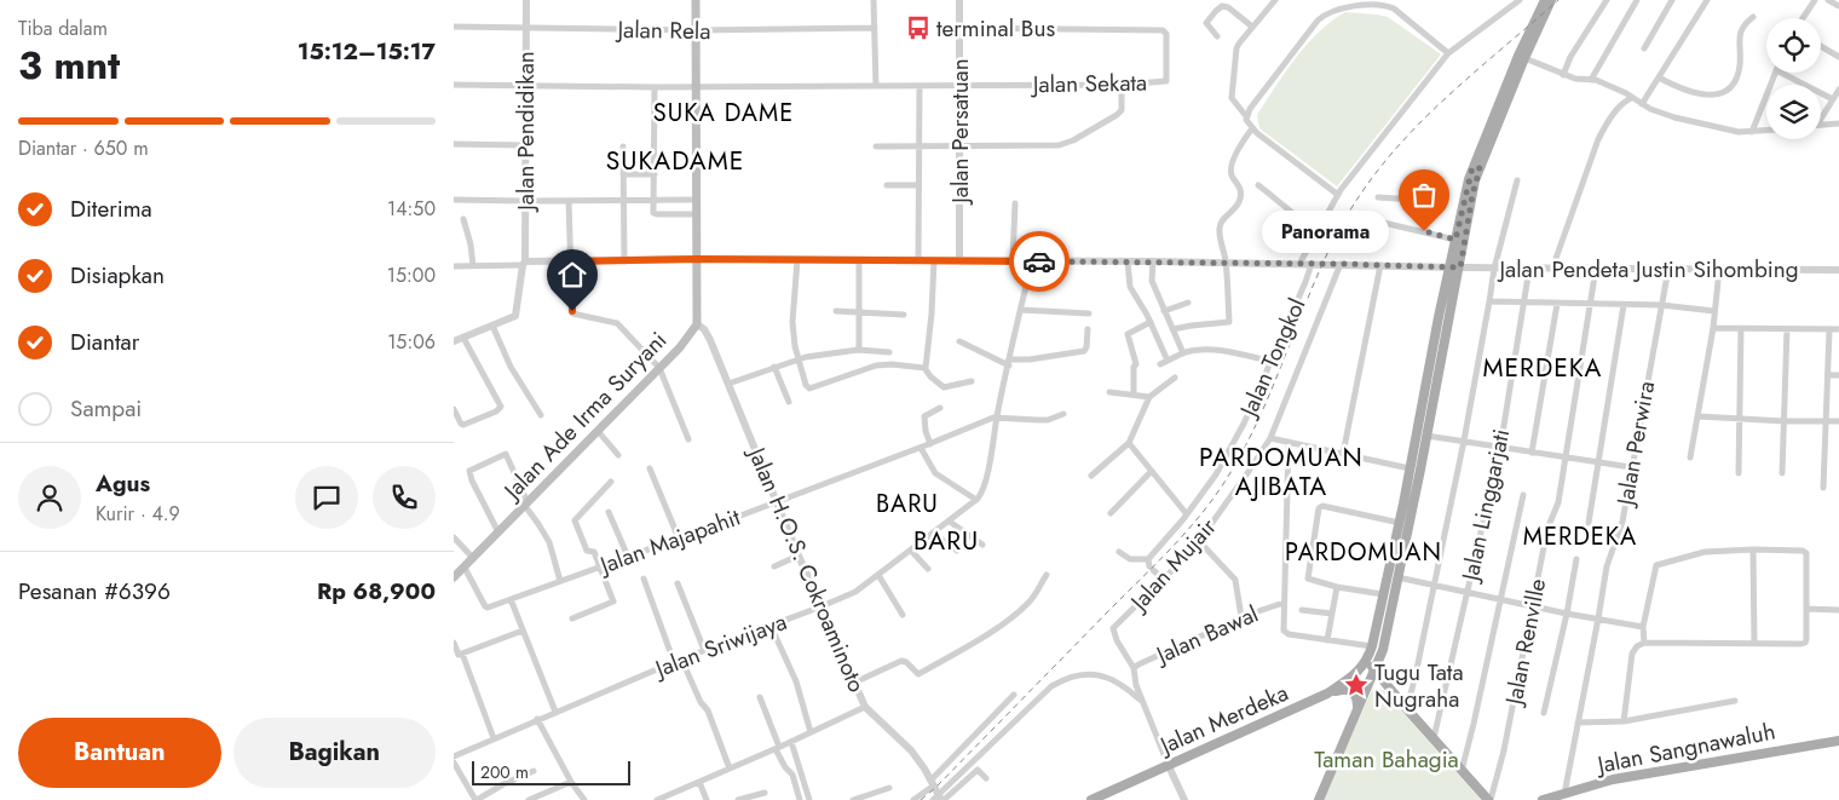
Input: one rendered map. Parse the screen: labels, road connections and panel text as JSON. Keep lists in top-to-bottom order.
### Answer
{
  "streets": {
    "main road": ["Jalan Ade Irma Suryani", "Jalan Merdeka", "Jalan Sangnawaluh"],
    "street": [
      "Jalan Rela",
      "Jalan Sekata",
      "Jalan Pendidikan",
      "Jalan Persatuan",
      "Jalan Pendeta Justin Sihombing",
      "Jalan Tongkol",
      "Jalan Perwira",
      "Jalan Linggarjati",
      "Jalan Majapahit",
      "Jalan Mujair",
      "Jalan H.O.S. Cokroaminoto",
      "Jalan Bawal",
      "Jalan Renville",
      "Jalan Sriwijaya"
    ]
  },
  "crossings": [
    ["Jalan Rela", "Jalan Pendidikan"],
    ["Jalan Rela", "Jalan Ade Irma Suryani"],
    ["Jalan Sekata", "Jalan Pendidikan"],
    ["Jalan Sekata", "Jalan Persatuan"],
    ["Jalan Sekata", "Jalan Ade Irma Suryani"],
    ["Jalan Pendidikan", "Jalan Pendeta Justin Sihombing"],
    ["Jalan Persatuan", "Jalan Pendeta Justin Sihombing"],
    ["Jalan Pendeta Justin Sihombing", "Jalan Tongkol"],
    ["Jalan Pendeta Justin Sihombing", "Jalan Ade Irma Suryani"],
    ["Jalan Pendeta Justin Sihombing", "Jalan Perwira"],
    ["Jalan Pendeta Justin Sihombing", "Jalan Linggarjati"],
    ["Jalan Pendeta Justin Sihombing", "Jalan Mujair"],
    ["Jalan Pendeta Justin Sihombing", "Jalan Renville"],
    ["Jalan Ade Irma Suryani", "Jalan Majapahit"],
    ["Jalan Ade Irma Suryani", "Jalan H.O.S. Cokroaminoto"],
    ["Jalan Perwira", "Jalan Sangnawaluh"],
    ["Jalan Majapahit", "Jalan H.O.S. Cokroaminoto"],
    ["Jalan Mujair", "Jalan Bawal"],
    ["Jalan Mujair", "Jalan Merdeka"],
    ["Jalan H.O.S. Cokroaminoto", "Jalan Sriwijaya"]
  ],
  "districts": [
    "SUKA DAME",
    "SUKADAME",
    "MERDEKA",
    "PARDOMUAN AJIBATA",
    "BARU",
    "MERDEKA",
    "BARU",
    "PARDOMUAN"
  ],
  "parks": ["Taman Bahagia"],
  "places": {
    "bus stop": ["terminal Bus"],
    "other": ["Panorama"],
    "place": ["Tugu Tata Nugraha"]
  },
  "scale_bar": "200 m",
  "page": {
    "heading": ["3 mnt", "Tiba dalam", "15:12–15:17"],
    "panel": [
      "Agus",
      "Kurir · 4.9",
      "Pesanan #6396",
      "Rp 68,900"
    ],
    "bar": "Diantar · 650 m",
    "list": [
      ["Diterima", "14:50"],
      ["Disiapkan", "15:00"],
      ["Diantar", "15:06"],
      "Sampai"
    ],
    "bubble": "Panorama",
    "buttons": ["Bantuan", "Bagikan"],
    "scale": "200 m"
  }
}
